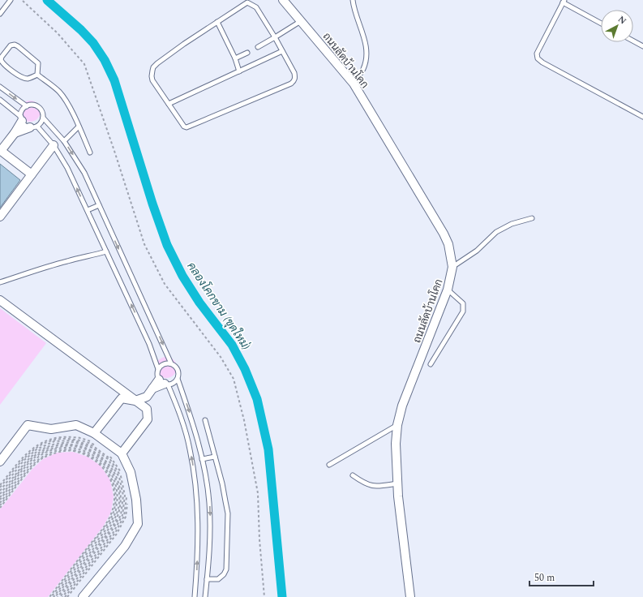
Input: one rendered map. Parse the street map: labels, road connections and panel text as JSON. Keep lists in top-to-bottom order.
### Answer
{
  "streets": {
    "street": ["ถนนลัดบ้านโคก"]
  },
  "water": ["คลองโคกขาม (ขุดใหม่)"],
  "scale_bar": "50 m",
  "north": "top right"
}
